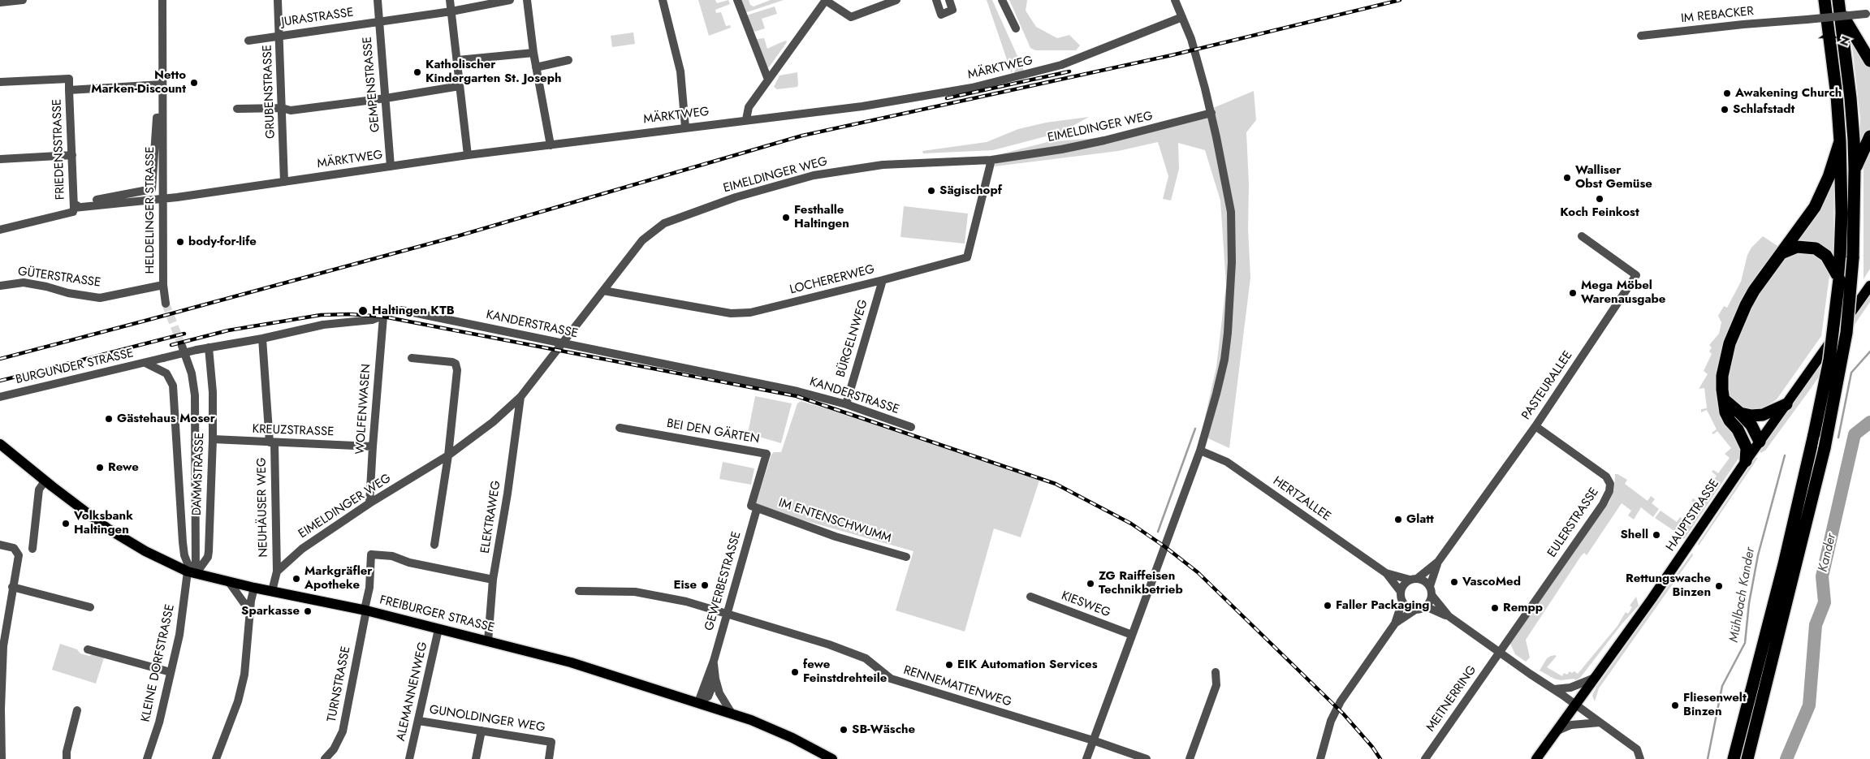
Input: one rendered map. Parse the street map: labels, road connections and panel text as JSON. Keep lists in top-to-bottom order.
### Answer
{
  "streets": {
    "main road": ["HAUPTSTRASSE", "FREIBURGER STRASSE"],
    "street": [
      "IM REBACKER",
      "JURASTRASSE",
      "MÄRKTWEG",
      "GEMPENSTRASSE",
      "GRUBENSTRASSE",
      "EIMELDINGER WEG",
      "FRIEDENSSTRASSE",
      "HELDELINGER STRASSE",
      "GÜTERSTRASSE",
      "LOCHERERWEG",
      "KANDERSTRASSE",
      "BÜRGELNWEG",
      "BURGUNDER STRASSE",
      "PASTEURALLEE",
      "WOLFENWASEN",
      "KREUZSTRASSE",
      "BEI DEN GÄRTEN",
      "DAMMSTRASSE",
      "HERTZALLEE",
      "NEUHÄUSER WEG",
      "ELEKTRAWEG",
      "IM ENTENSCHWUMM",
      "EULERSTRASSE",
      "GEWERBESTRASSE",
      "KIESWEG",
      "KLEINE DORFSTRASSE",
      "TURNSTRASSE",
      "RENNEMATTENWEG",
      "ALEMANNENWEG",
      "MEITNERRING",
      "GUNOLDINGER WEG"
    ]
  },
  "crossings": [
    ["JURASTRASSE", "GEMPENSTRASSE"],
    ["JURASTRASSE", "GRUBENSTRASSE"],
    ["MÄRKTWEG", "GEMPENSTRASSE"],
    ["MÄRKTWEG", "GRUBENSTRASSE"],
    ["MÄRKTWEG", "FRIEDENSSTRASSE"],
    ["MÄRKTWEG", "HELDELINGER STRASSE"],
    ["EIMELDINGER WEG", "LOCHERERWEG"],
    ["EIMELDINGER WEG", "KANDERSTRASSE"],
    ["EIMELDINGER WEG", "WOLFENWASEN"],
    ["EIMELDINGER WEG", "NEUHÄUSER WEG"],
    ["EIMELDINGER WEG", "ELEKTRAWEG"],
    ["FRIEDENSSTRASSE", "HELDELINGER STRASSE"],
    ["HELDELINGER STRASSE", "GÜTERSTRASSE"],
    ["LOCHERERWEG", "BÜRGELNWEG"],
    ["KANDERSTRASSE", "BÜRGELNWEG"],
    ["KANDERSTRASSE", "BURGUNDER STRASSE"],
    ["KANDERSTRASSE", "WOLFENWASEN"],
    ["KANDERSTRASSE", "DAMMSTRASSE"],
    ["KANDERSTRASSE", "NEUHÄUSER WEG"],
    ["BURGUNDER STRASSE", "DAMMSTRASSE"],
    ["BURGUNDER STRASSE", "FREIBURGER STRASSE"],
    ["BURGUNDER STRASSE", "KLEINE DORFSTRASSE"],
    ["PASTEURALLEE", "HERTZALLEE"],
    ["PASTEURALLEE", "EULERSTRASSE"],
    ["WOLFENWASEN", "KREUZSTRASSE"],
    ["KREUZSTRASSE", "DAMMSTRASSE"],
    ["KREUZSTRASSE", "NEUHÄUSER WEG"],
    ["BEI DEN GÄRTEN", "IM ENTENSCHWUMM"],
    ["BEI DEN GÄRTEN", "GEWERBESTRASSE"],
    ["DAMMSTRASSE", "FREIBURGER STRASSE"],
    ["DAMMSTRASSE", "KLEINE DORFSTRASSE"],
    ["ELEKTRAWEG", "FREIBURGER STRASSE"],
    ["IM ENTENSCHWUMM", "GEWERBESTRASSE"],
    ["EULERSTRASSE", "MEITNERRING"],
    ["GEWERBESTRASSE", "FREIBURGER STRASSE"],
    ["GEWERBESTRASSE", "RENNEMATTENWEG"],
    ["FREIBURGER STRASSE", "KLEINE DORFSTRASSE"],
    ["FREIBURGER STRASSE", "TURNSTRASSE"],
    ["FREIBURGER STRASSE", "ALEMANNENWEG"],
    ["ALEMANNENWEG", "GUNOLDINGER WEG"]
  ],
  "water": ["Kander", "Mühlbach Kander"],
  "places": [
    "Katholischer Kindergarten St. Joseph",
    "Netto Marken-Discount",
    "Awakening Church",
    "Schlafstadt",
    "Walliser Obst Gemüse",
    "Sägischopf",
    "Koch Feinkost",
    "Festhalle Haltingen",
    "body-for-life",
    "Mega Möbel Warenausgabe",
    "Haltingen KTB",
    "Gästehaus Moser",
    "Rewe",
    "Glatt",
    "Volksbank Haltingen",
    "Shell",
    "Markgräfler Apotheke",
    "VascoMed",
    "ZG Raiffeisen Technikbetrieb",
    "Eise",
    "Rettungswache Binzen",
    "Faller Packaging",
    "Rempp",
    "Sparkasse",
    "EIK Automation Services",
    "fewe Feinstdrehteile",
    "Fliesenwelt Binzen",
    "SB-Wäsche"
  ],
  "north": "right"
}
